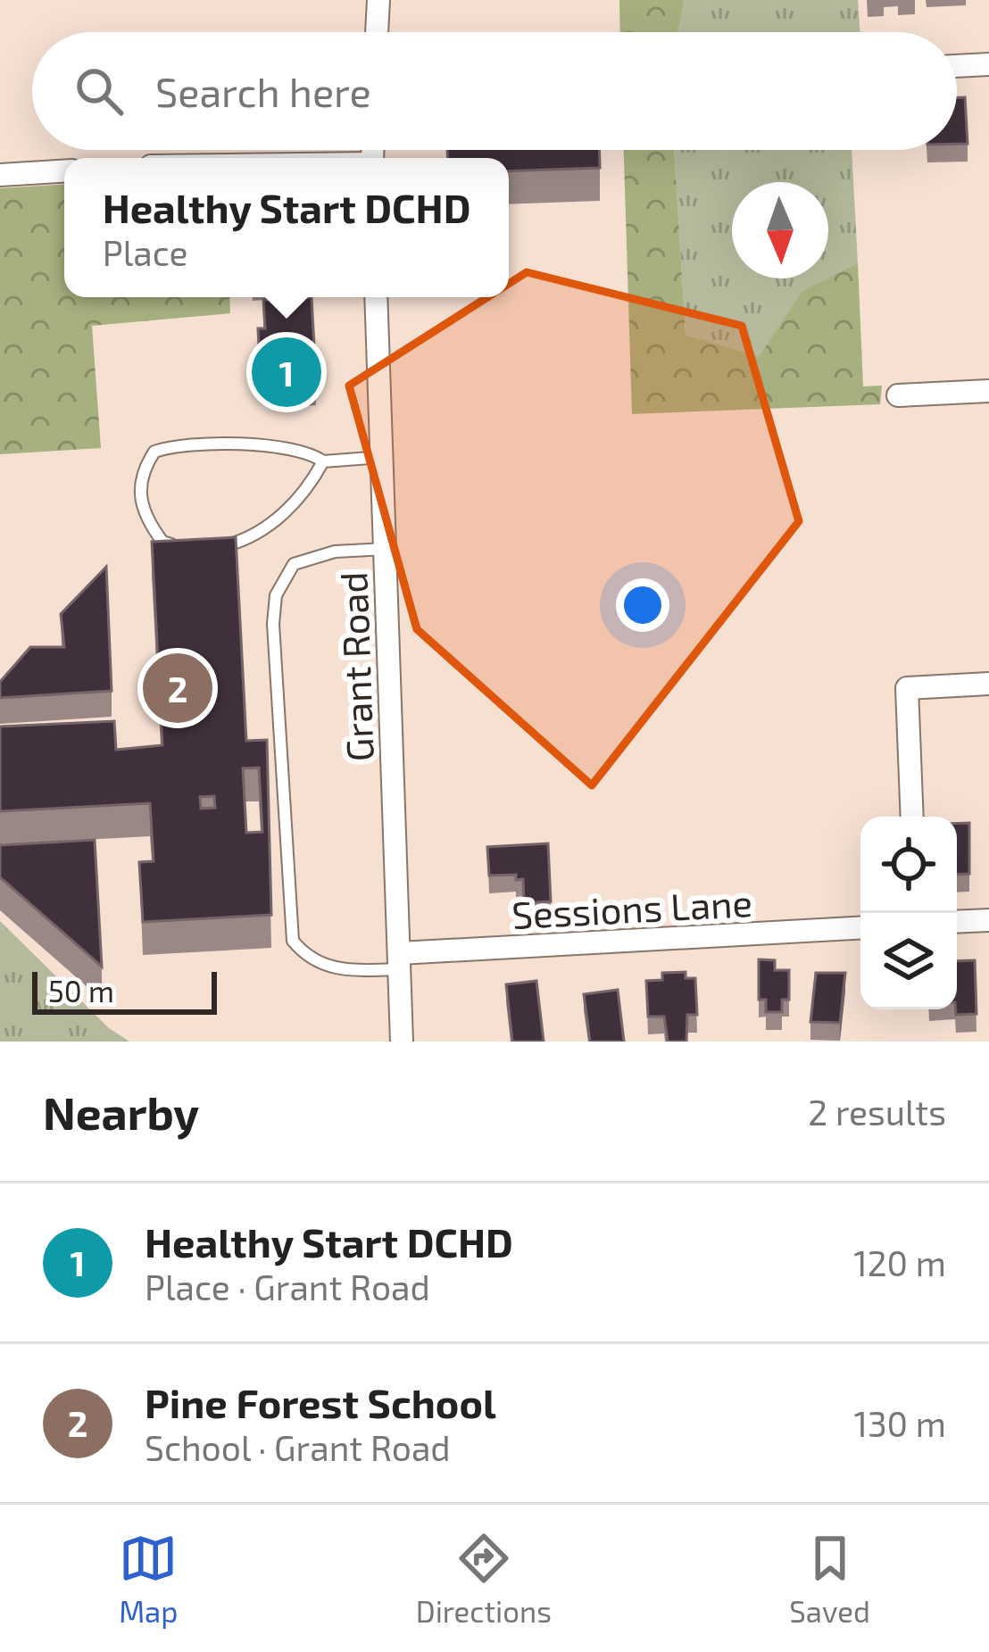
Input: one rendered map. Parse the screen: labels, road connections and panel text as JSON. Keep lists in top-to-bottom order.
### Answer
{
  "streets": {
    "street": ["Grant Road", "Sessions Lane"]
  },
  "crossings": [
    ["Grant Road", "Sessions Lane"]
  ],
  "scale_bar": "50 m",
  "north": "bottom",
  "page": {
    "search": "Search here",
    "popup": ["Healthy Start DCHD", "Place"],
    "pins": ["1", "2"],
    "scale": "50 m",
    "heading": ["Nearby", "2 results"],
    "list": [
      {
        "mark": "1",
        "name": "Healthy Start DCHD",
        "note": "Place · Grant Road",
        "value": "120 m"
      },
      {
        "mark": "2",
        "name": "Pine Forest School",
        "note": "School · Grant Road",
        "value": "130 m"
      }
    ],
    "nav": ["Map", "Directions", "Saved"]
  }
}
